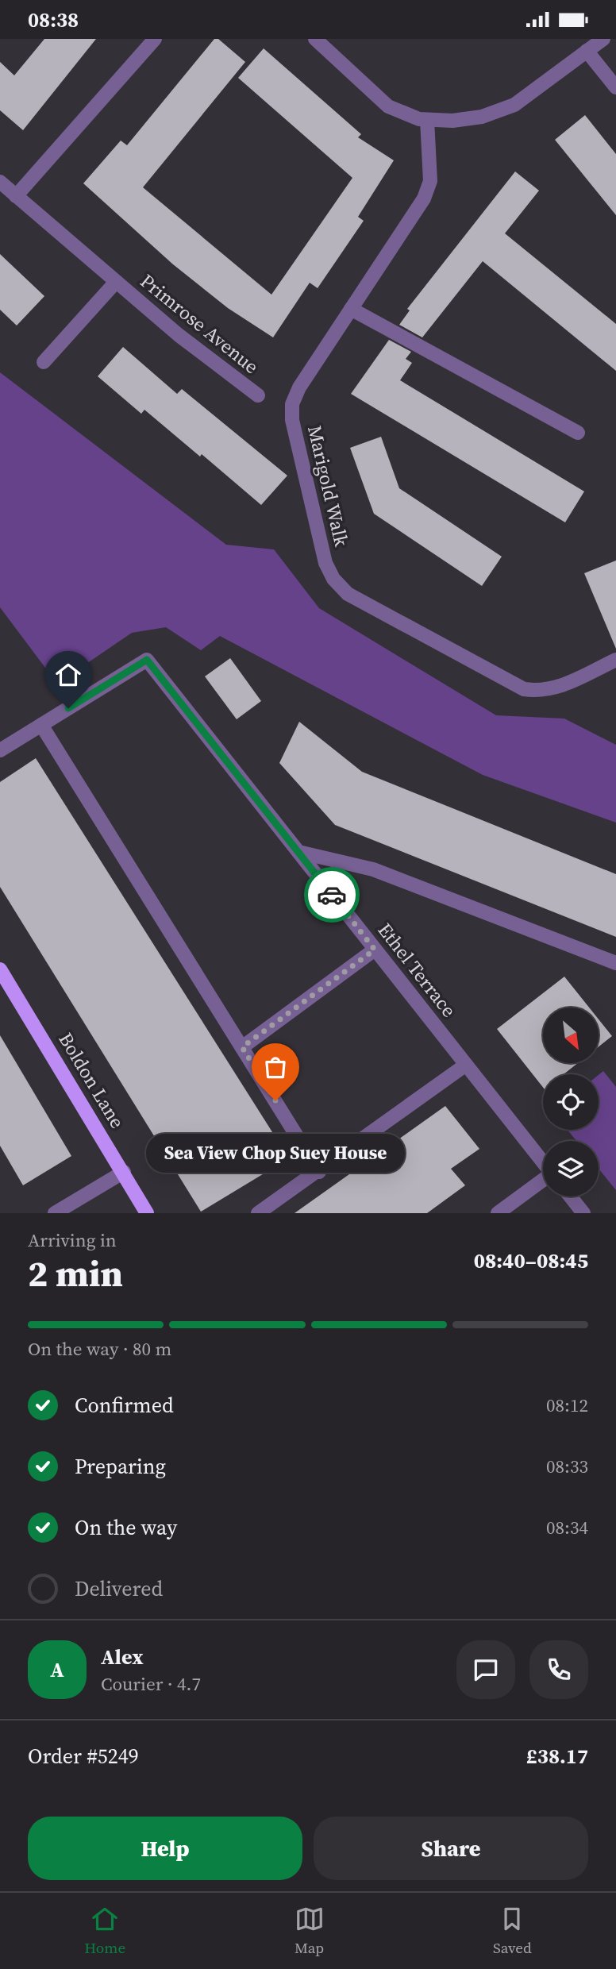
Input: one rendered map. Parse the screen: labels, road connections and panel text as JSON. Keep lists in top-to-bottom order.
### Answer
{
  "streets": {
    "main road": ["Boldon Lane"],
    "street": ["Primrose Avenue", "Marigold Walk", "Ethel Terrace"]
  },
  "places": ["Sea View Chop Suey House"],
  "north": "bottom right",
  "page": {
    "status": "08:38",
    "bubble": "Sea View Chop Suey House",
    "heading": ["2 min", "Arriving in", "08:40–08:45"],
    "panel": [
      "Alex",
      "Courier · 4.7",
      "Order #5249",
      "£38.17"
    ],
    "bar": "On the way · 80 m",
    "list": [
      ["Confirmed", "08:12"],
      ["Preparing", "08:33"],
      ["On the way", "08:34"],
      "Delivered"
    ],
    "round": "A",
    "buttons": ["Help", "Share"],
    "tabs": ["Home", "Map", "Saved"]
  }
}
